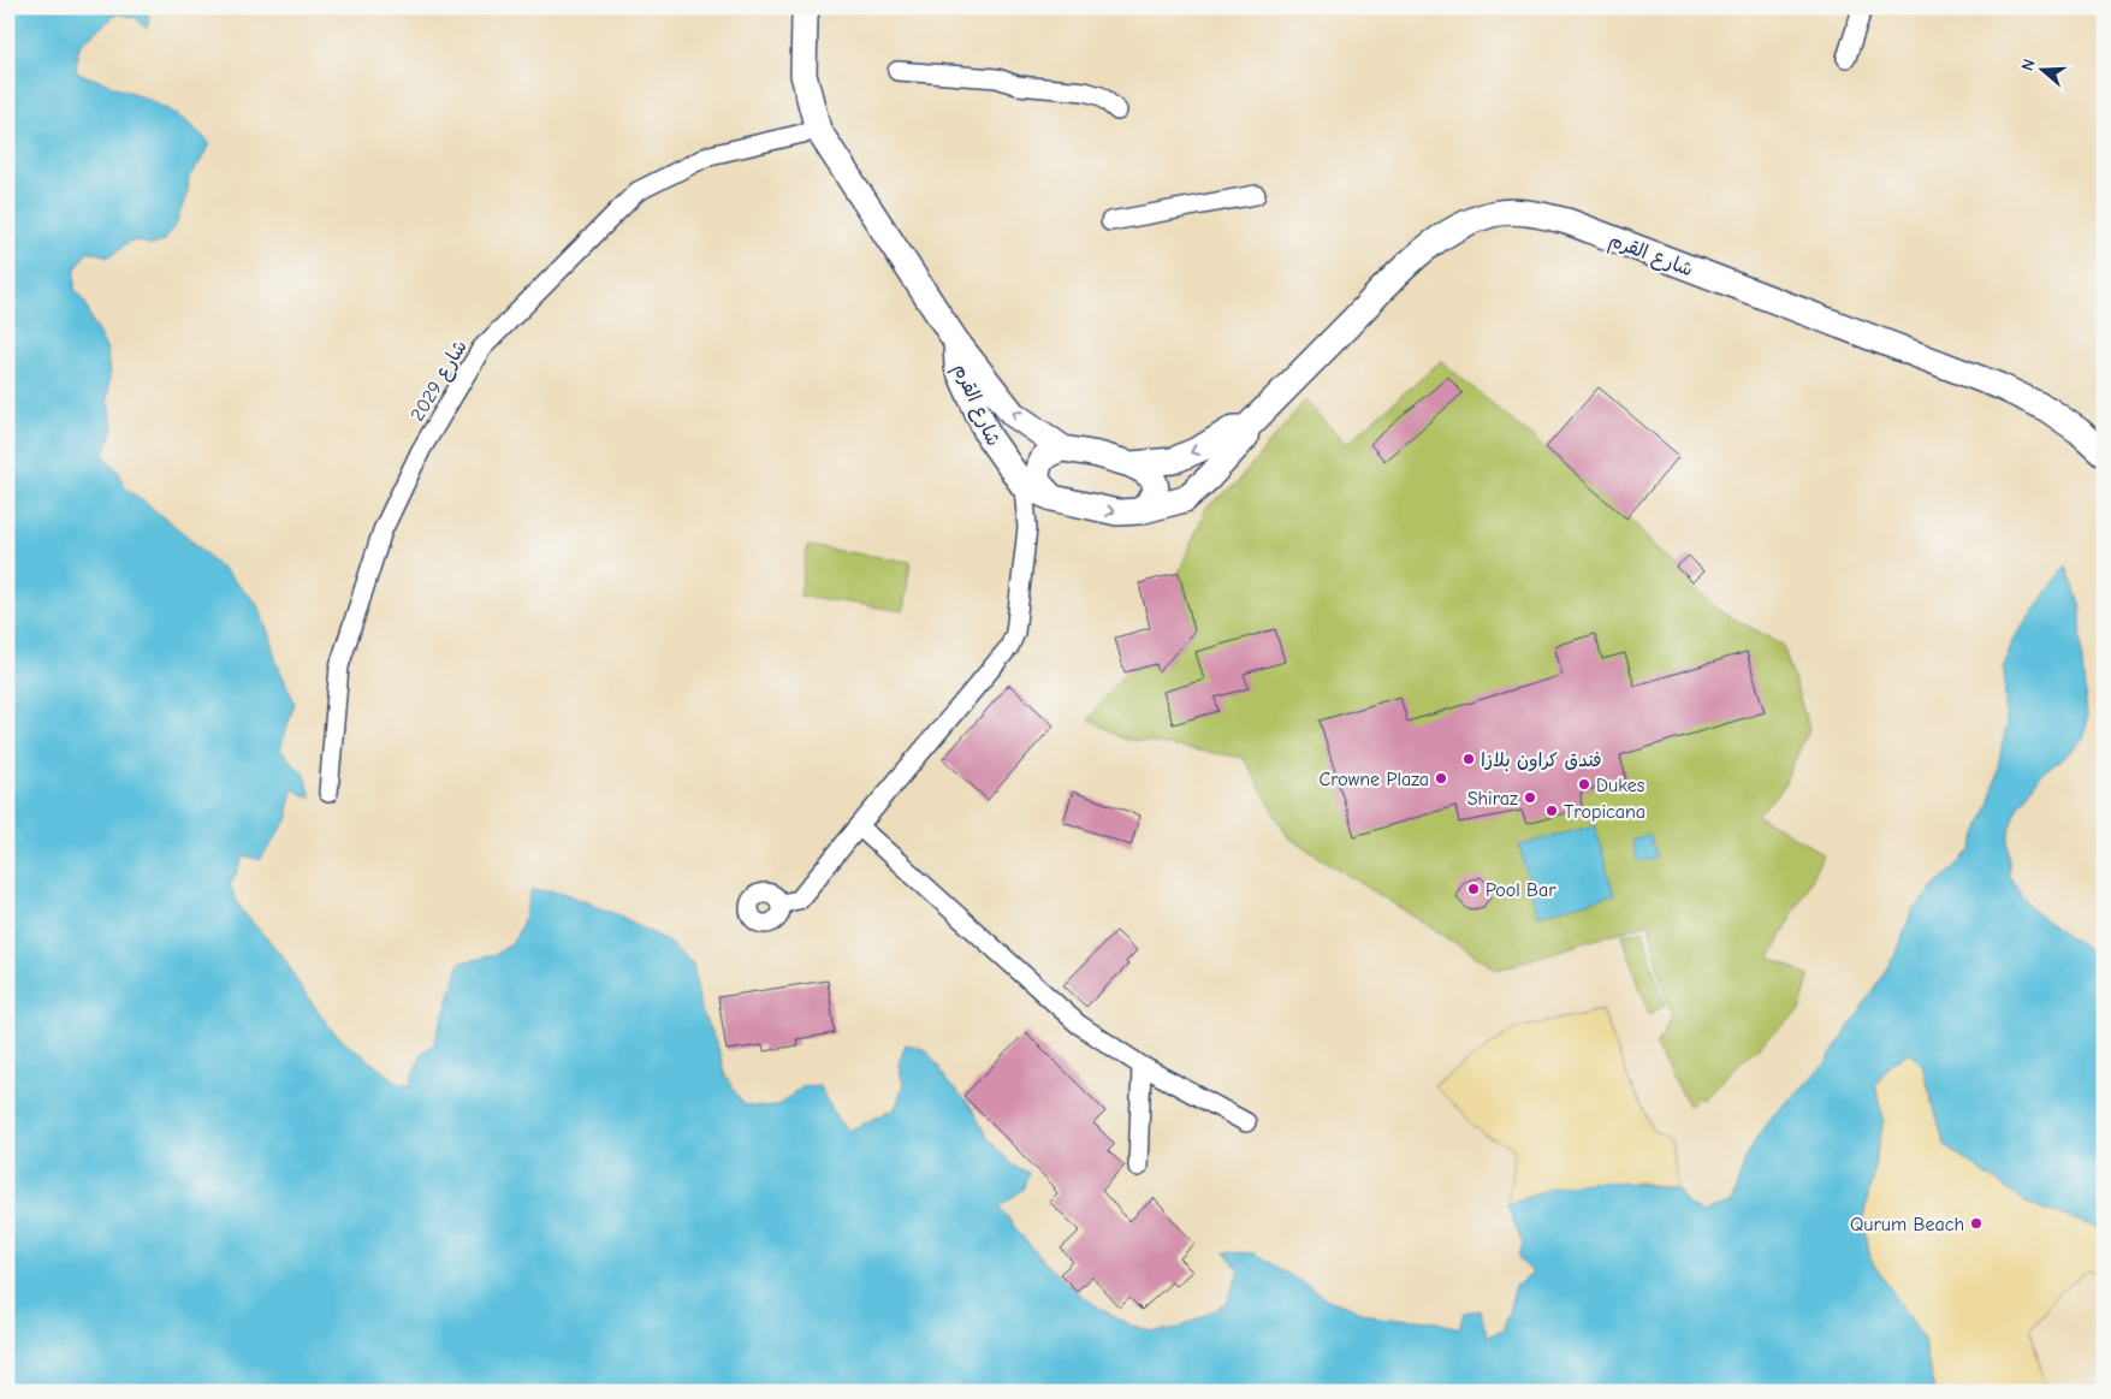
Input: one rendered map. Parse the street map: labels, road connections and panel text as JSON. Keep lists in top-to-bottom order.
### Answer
{
  "streets": {
    "street": ["شارع القرم", "2029 شارع"]
  },
  "crossings": [
    ["شارع القرم", "2029 شارع"]
  ],
  "places": [
    "فندق كراون بلازا",
    "Crowne Plaza",
    "Dukes",
    "Shiraz",
    "Tropicana",
    "Pool Bar",
    "Qurum Beach"
  ],
  "north": "left"
}
